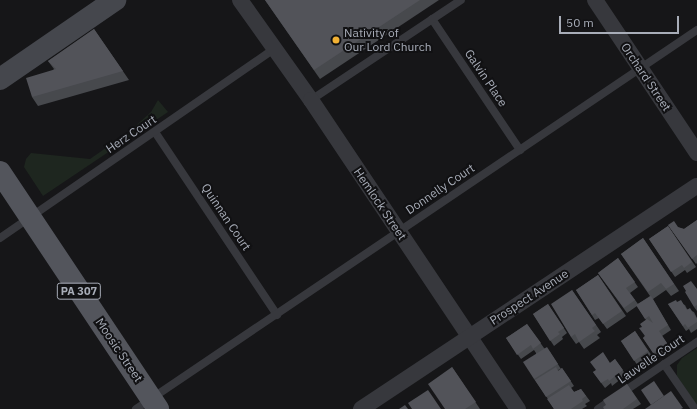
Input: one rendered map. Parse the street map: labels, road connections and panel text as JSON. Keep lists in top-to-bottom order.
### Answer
{
  "streets": {
    "main road": ["PA 307", "Moosic Street"],
    "street": ["Orchard Street", "Hemlock Street", "Prospect Avenue"],
    "lane": [
      "Galvin Place",
      "Herz Court",
      "Donnelly Court",
      "Quinnan Court",
      "Lauvelle Court"
    ]
  },
  "crossings": [
    ["Orchard Street", "Donnelly Court"],
    ["Galvin Place", "Donnelly Court"],
    ["Herz Court", "Hemlock Street"],
    ["Herz Court", "Quinnan Court"],
    ["Herz Court", "Moosic Street"],
    ["Donnelly Court", "Hemlock Street"],
    ["Donnelly Court", "Quinnan Court"],
    ["Donnelly Court", "Moosic Street"],
    ["Hemlock Street", "Prospect Avenue"]
  ],
  "places": ["Nativity of Our Lord Church"],
  "scale_bar": "50 m"
}
